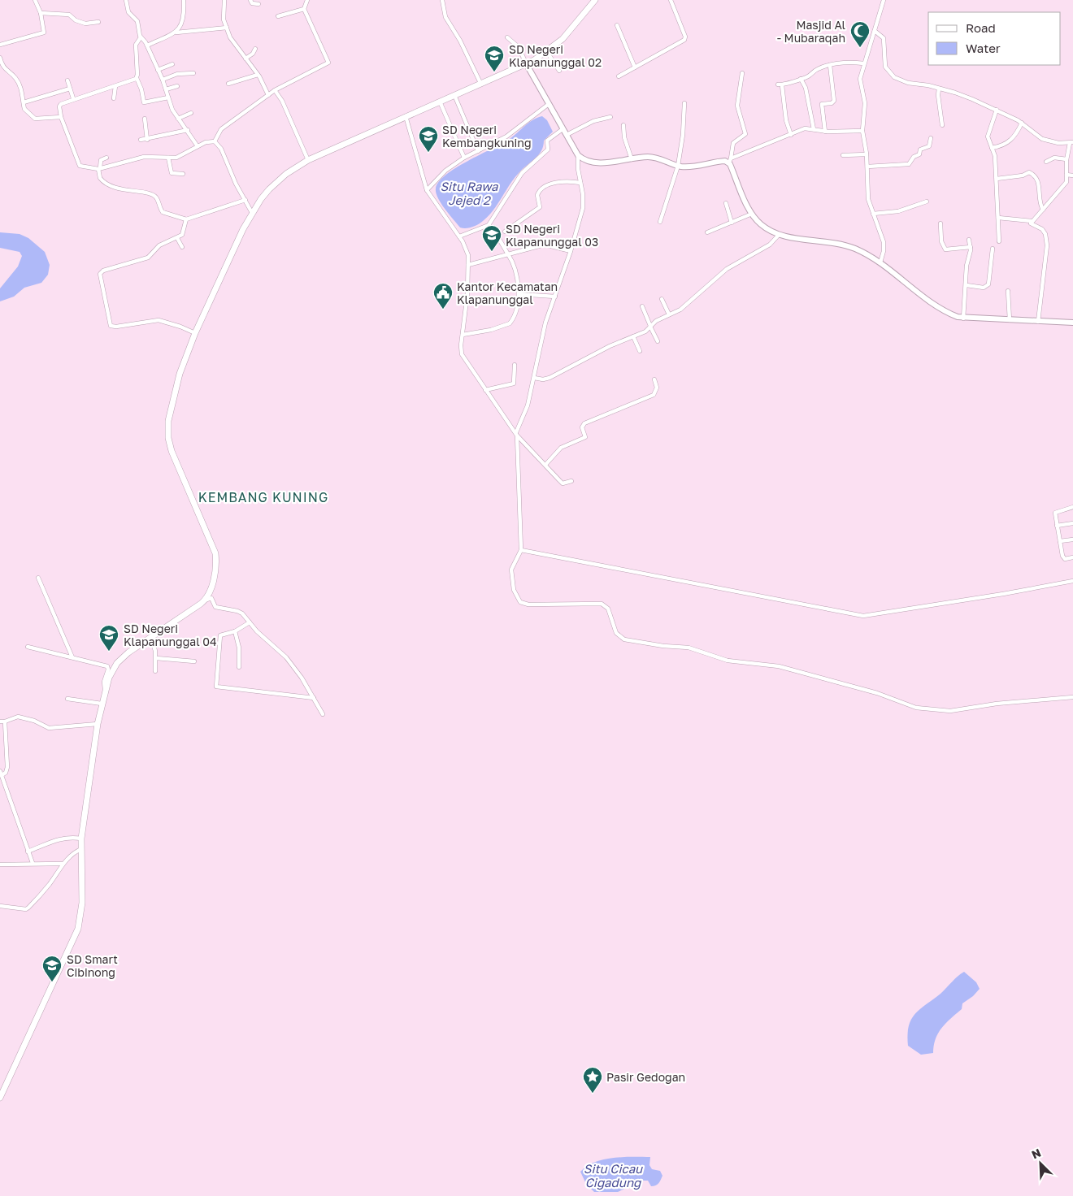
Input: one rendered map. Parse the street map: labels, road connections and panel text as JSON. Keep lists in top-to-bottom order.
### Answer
{
  "districts": ["KEMBANG KUNING"],
  "water": ["Situ Rawa Jejed 2", "Situ Cicau Cigadung"],
  "places": {
    "mosque": ["Masjid Al - Mubaraqah"],
    "school or university": [
      "SD Negeri Klapanunggal 02",
      "SD Negeri Kembangkuning",
      "SD Negeri Klapanunggal 03",
      "SD Negeri Klapanunggal 04",
      "SD Smart Cibinong"
    ],
    "public building": ["Kantor Kecamatan Klapanunggal"],
    "place": ["Pasir Gedogan"]
  },
  "legend": ["Road", "Water"],
  "north": "top left"
}
